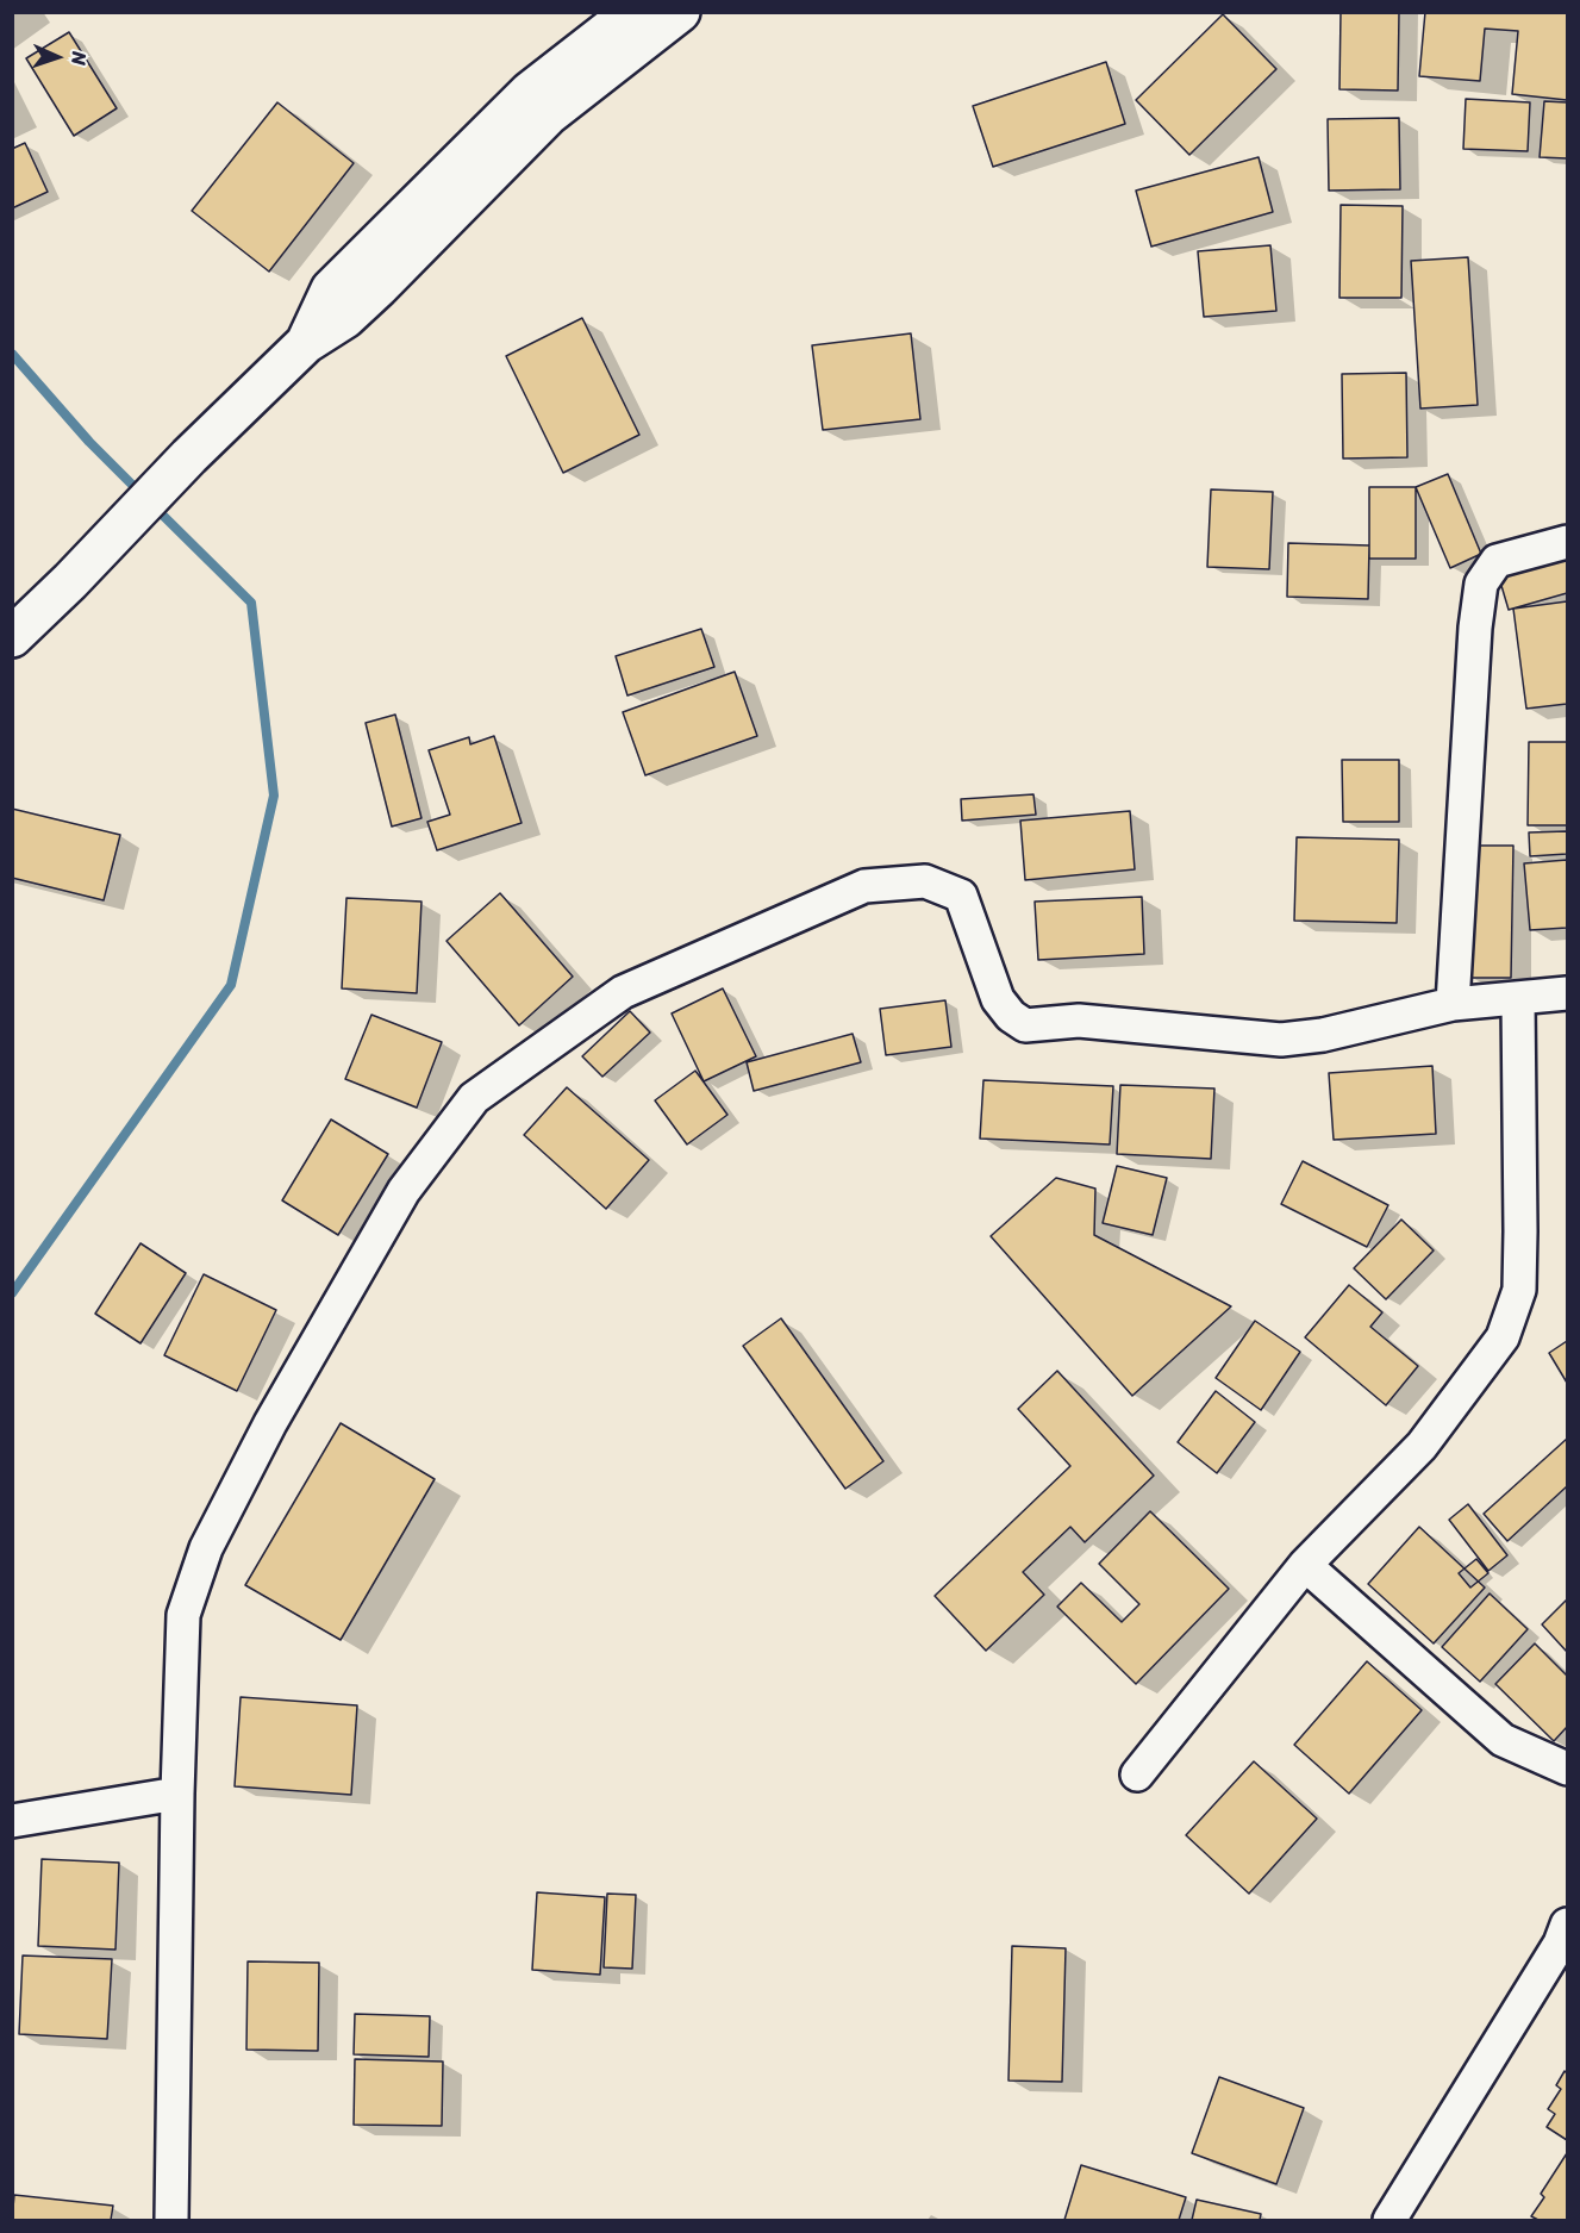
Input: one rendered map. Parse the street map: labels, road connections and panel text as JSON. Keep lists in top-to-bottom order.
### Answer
{
  "north": "right"
}
